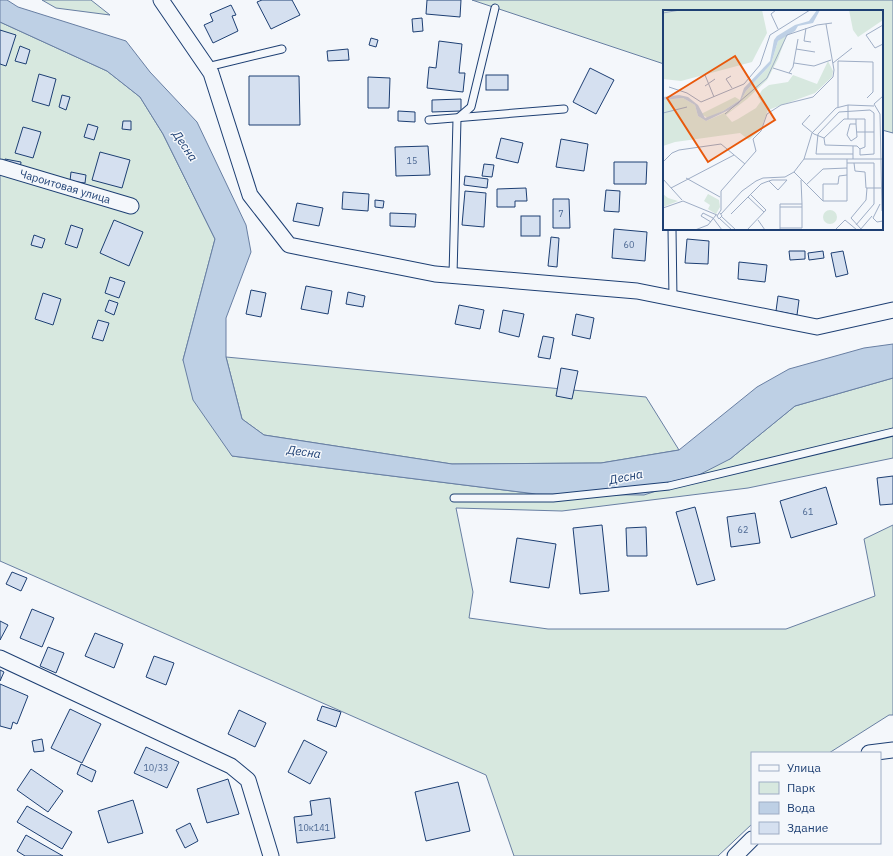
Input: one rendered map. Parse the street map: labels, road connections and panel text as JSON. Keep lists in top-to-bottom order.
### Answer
{
  "streets": {
    "street": ["Чароитовая улица"]
  },
  "water": ["Десна"],
  "house_numbers": [
    "15",
    "7",
    "60",
    "61",
    "62",
    "10/33",
    "10к141"
  ],
  "legend": [
    "Улица",
    "Парк",
    "Вода",
    "Здание"
  ]
}
